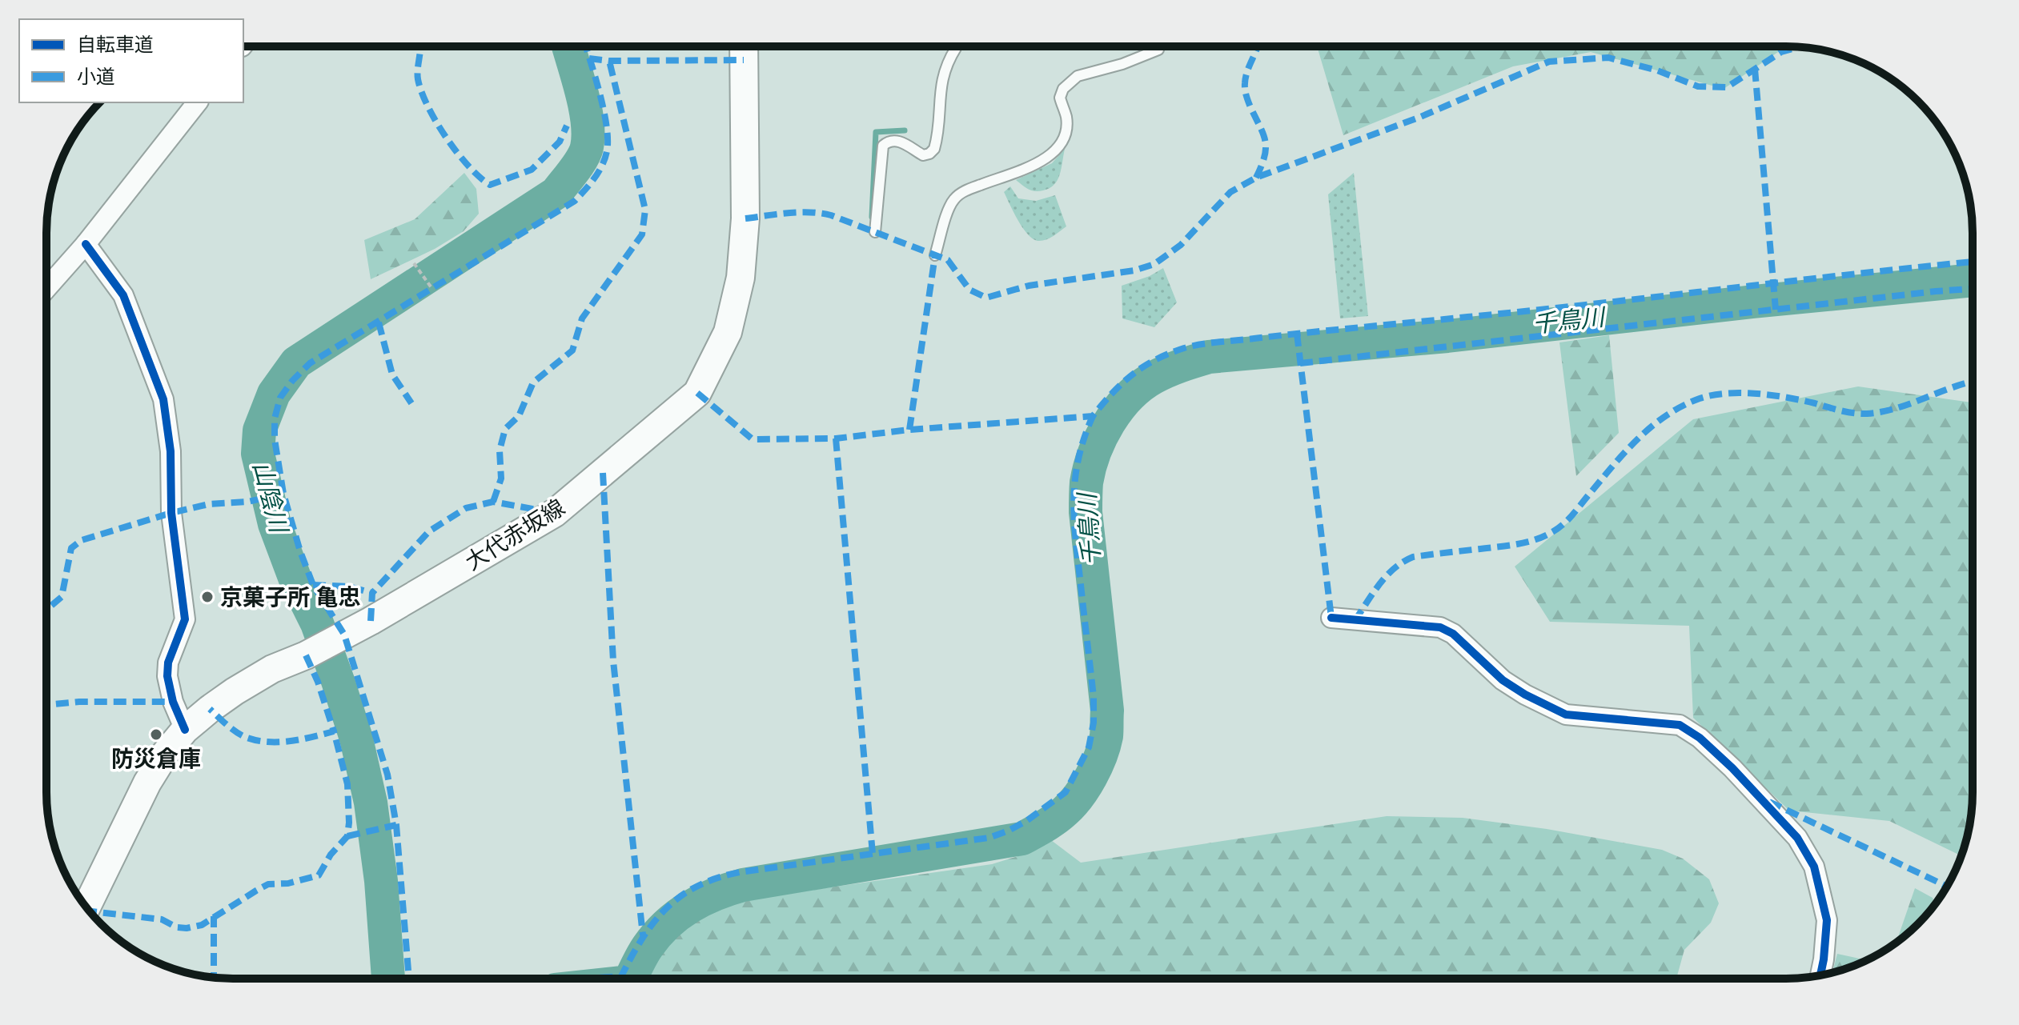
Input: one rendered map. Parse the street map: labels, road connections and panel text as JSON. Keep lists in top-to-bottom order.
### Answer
{
  "streets": {
    "main road": ["大代赤坂線"]
  },
  "water": ["千鳥川", "山陰川"],
  "places": ["京菓子所 亀忠", "防災倉庫"],
  "legend": ["自転車道", "小道"]
}
